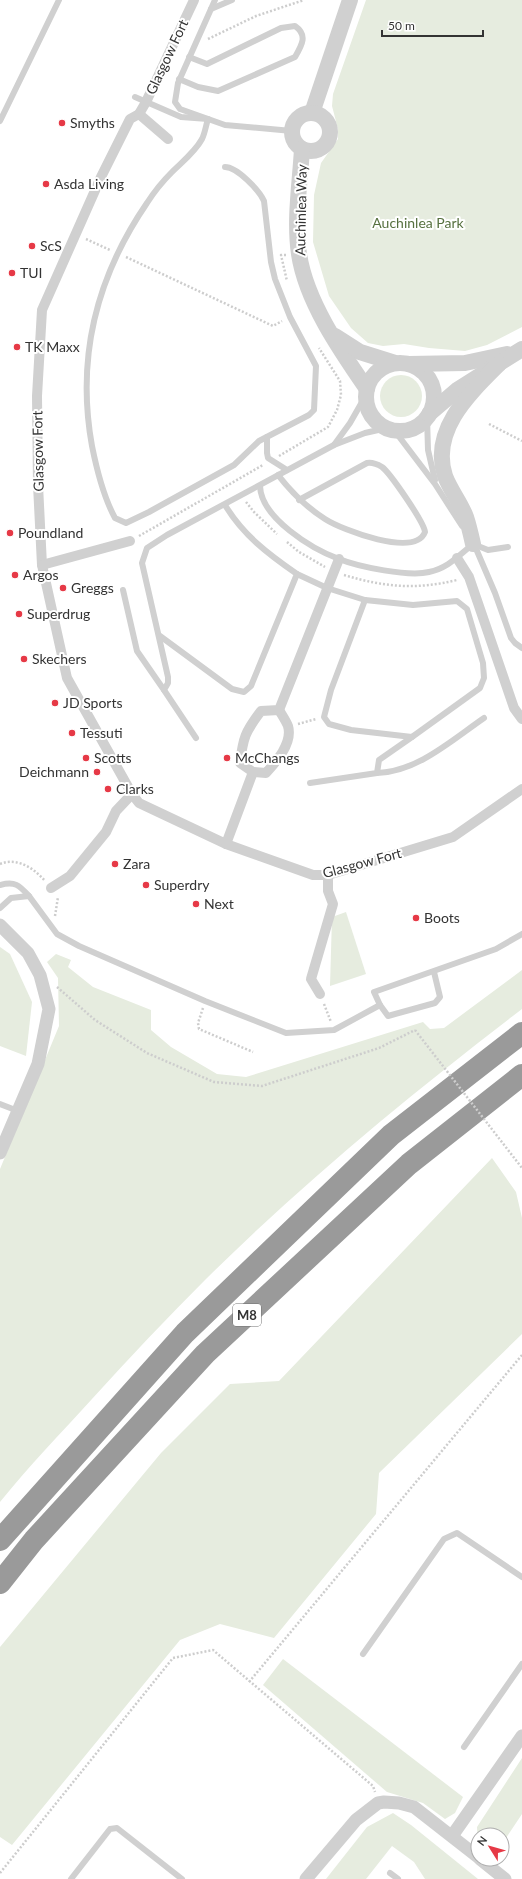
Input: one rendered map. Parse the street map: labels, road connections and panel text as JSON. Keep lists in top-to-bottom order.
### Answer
{
  "streets": {
    "highway": ["M8"],
    "street": ["Glasgow Fort", "Auchinlea Way"]
  },
  "parks": ["Auchinlea Park"],
  "places": [
    "Smyths",
    "Asda Living",
    "ScS",
    "TUI",
    "TK Maxx",
    "Poundland",
    "Argos",
    "Greggs",
    "Superdrug",
    "Skechers",
    "JD Sports",
    "Tessuti",
    "Scotts",
    "McChangs",
    "Deichmann",
    "Clarks",
    "Zara",
    "Superdry",
    "Next",
    "Boots"
  ],
  "scale_bar": "50 m",
  "north": "top left"
}
